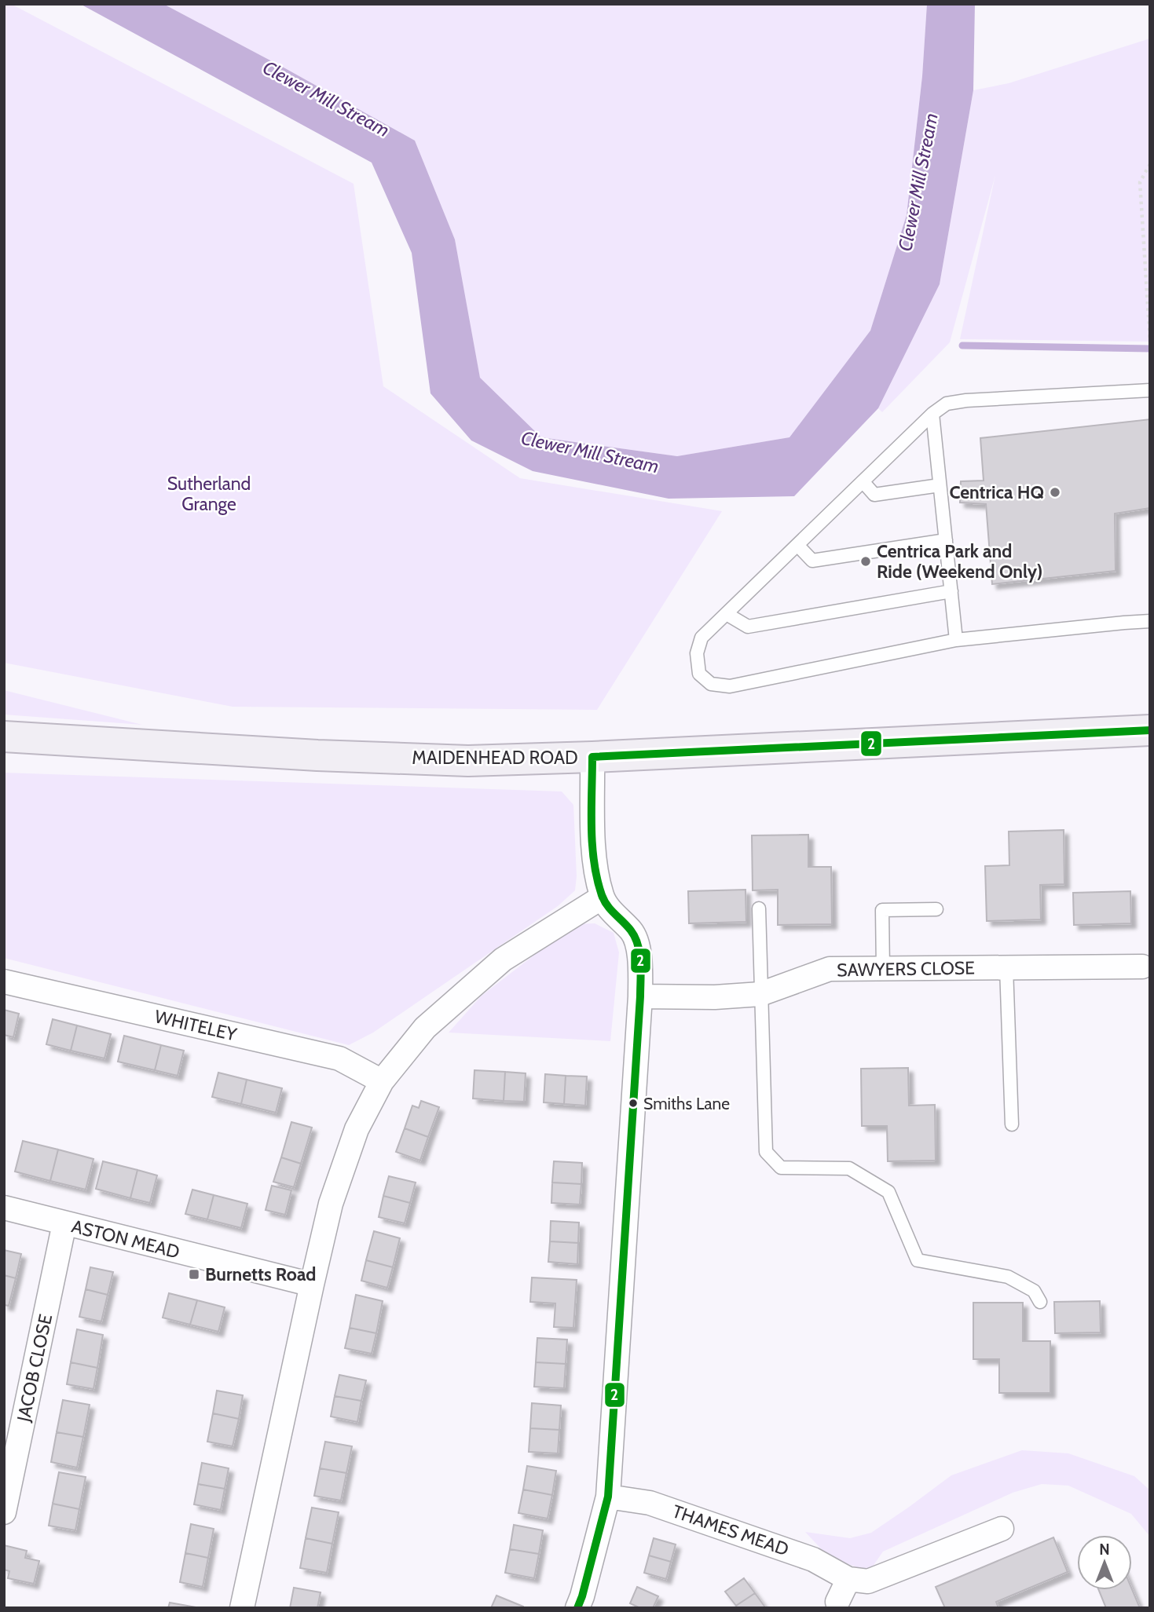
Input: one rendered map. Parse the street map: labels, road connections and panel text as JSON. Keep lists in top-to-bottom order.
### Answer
{
  "streets": {
    "main road": ["MAIDENHEAD ROAD"],
    "street": [
      "SAWYERS CLOSE",
      "WHITELEY",
      "ASTON MEAD",
      "JACOB CLOSE",
      "THAMES MEAD"
    ]
  },
  "crossings": [
    ["ASTON MEAD", "JACOB CLOSE"]
  ],
  "water": ["Clewer Mill Stream"],
  "parks": ["Sutherland Grange"],
  "places": {
    "other": ["Centrica HQ", "Centrica Park and Ride (Weekend Only)", "Smiths Lane"],
    "transit": ["Burnetts Road"]
  },
  "lines": ["transit line 2"],
  "north": "top"
}
